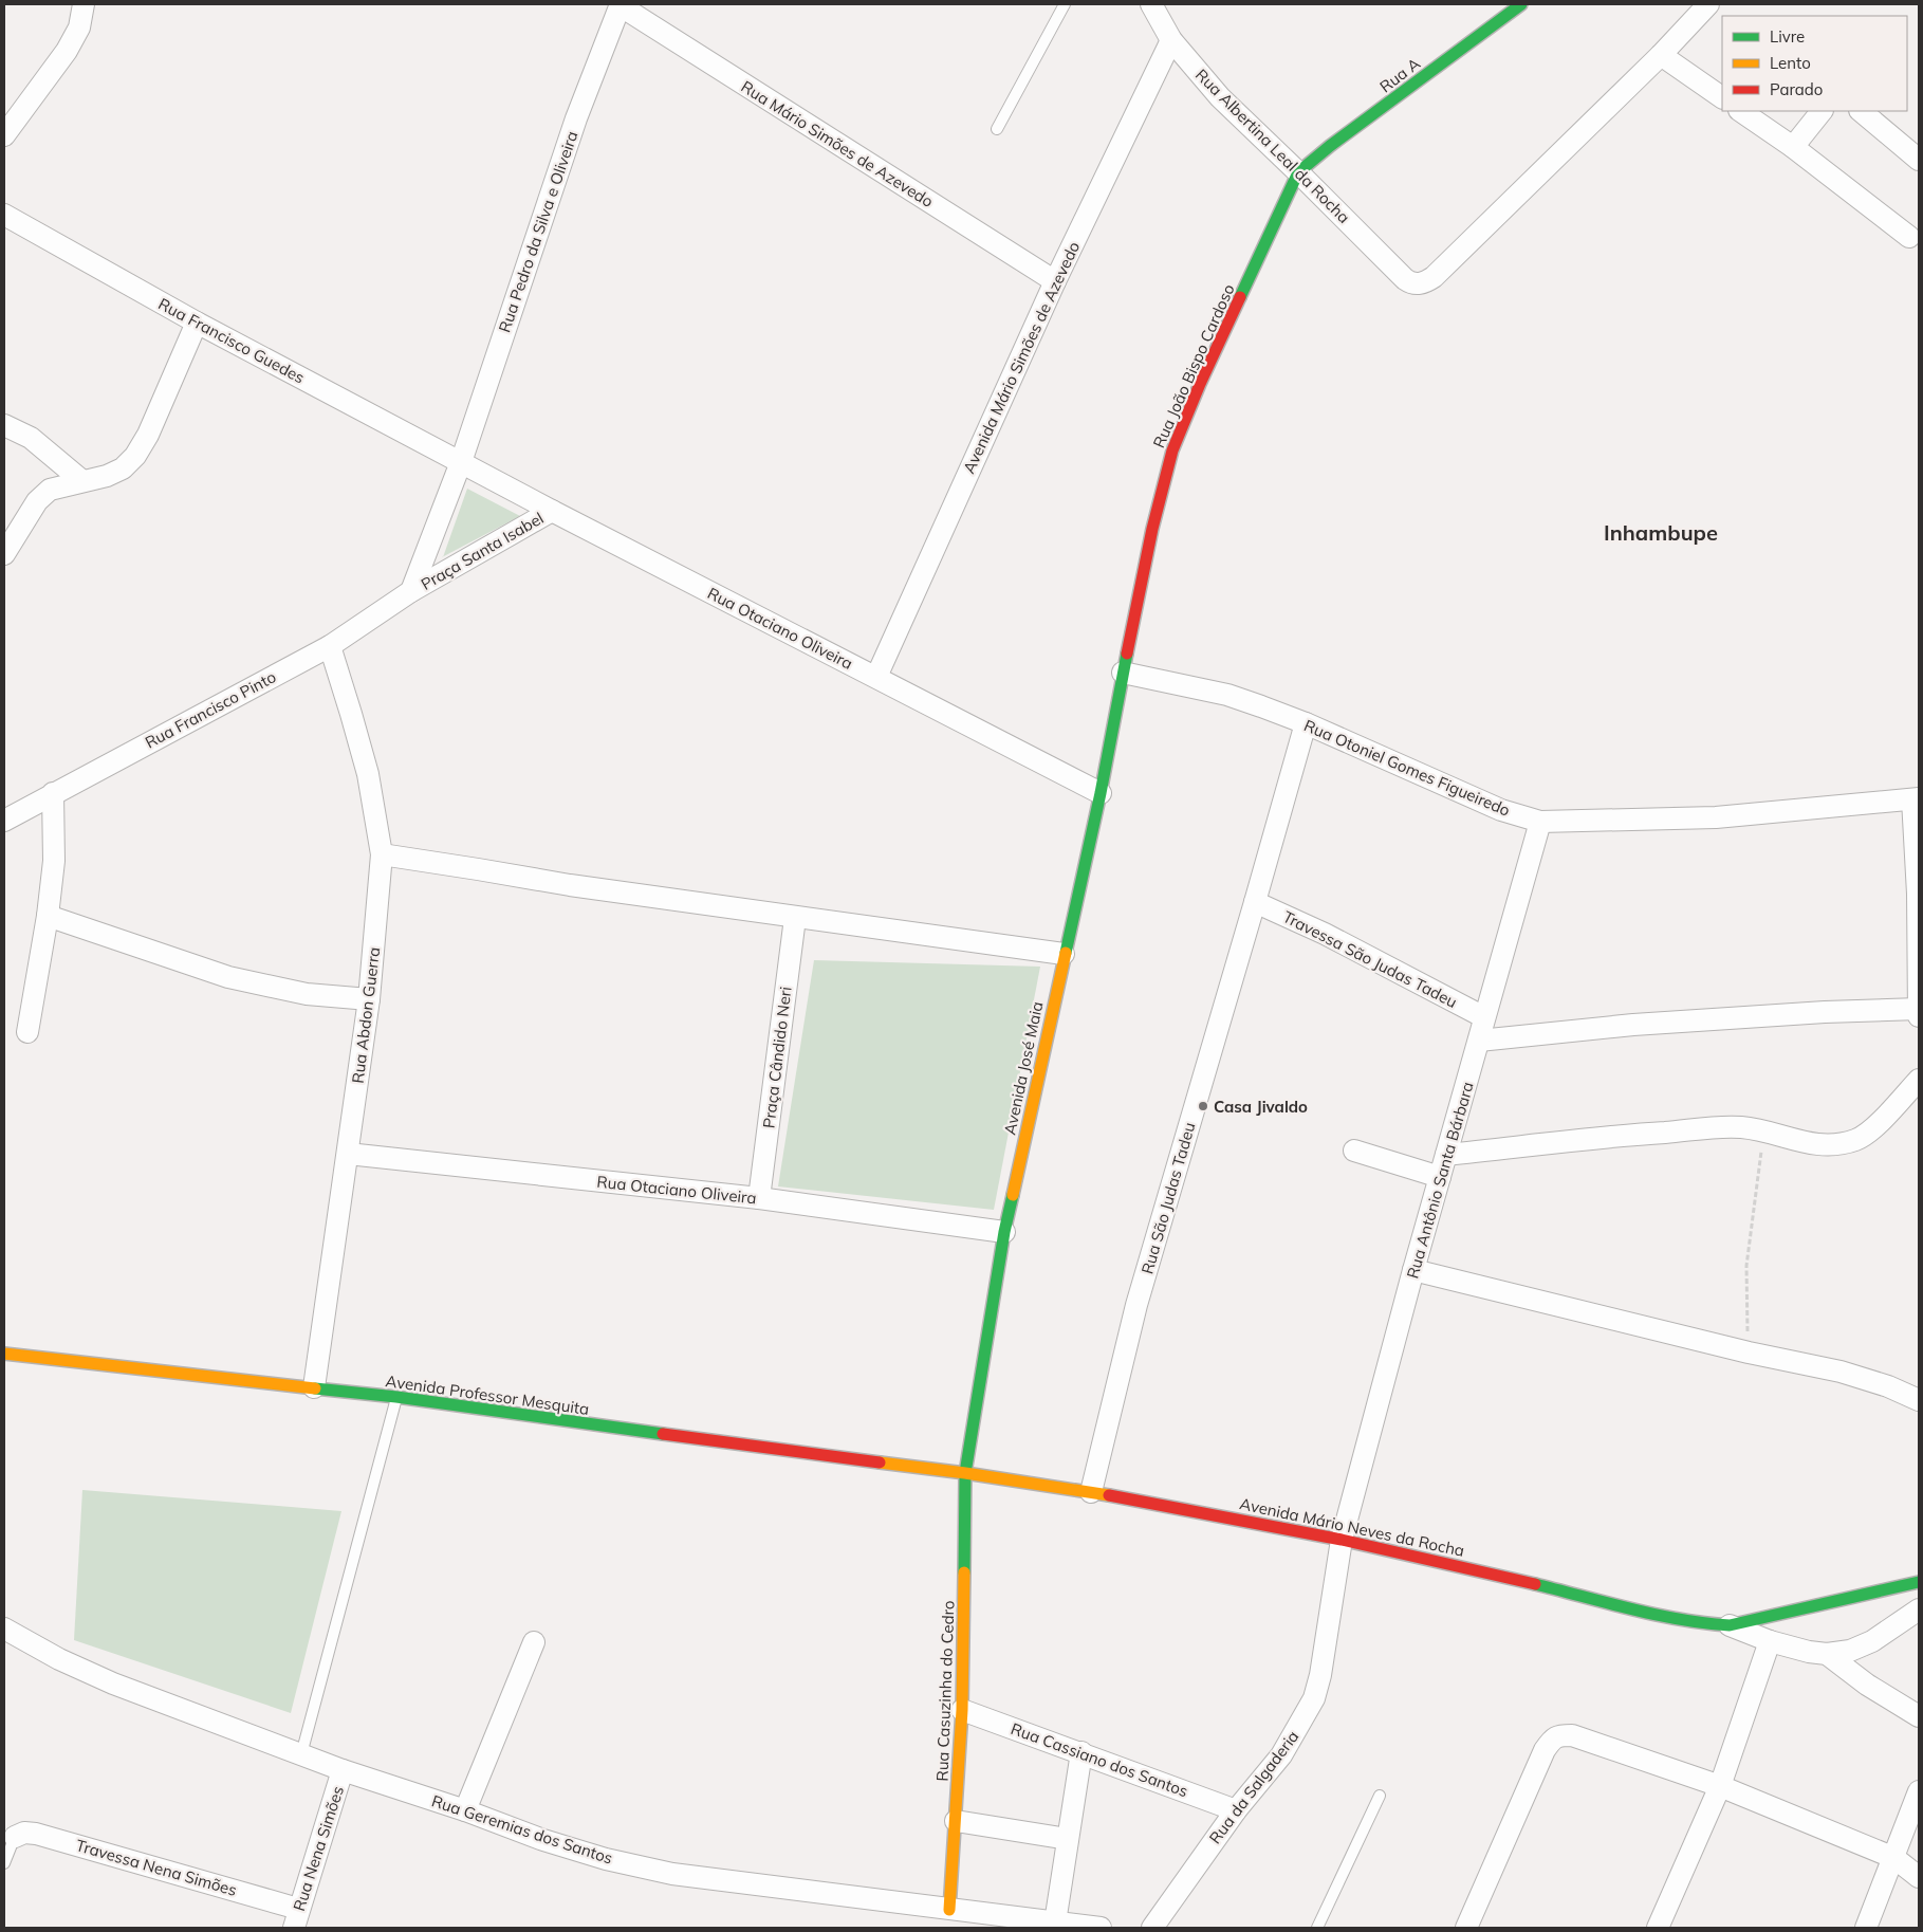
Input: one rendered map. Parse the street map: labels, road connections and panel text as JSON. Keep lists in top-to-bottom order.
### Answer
{
  "streets": {
    "street": [
      "Rua A",
      "Rua Mário Simões de Azevedo",
      "Rua Albertina Leal da Rocha",
      "Rua Pedro da Silva e Oliveira",
      "Rua Francisco Guedes",
      "Avenida Mário Simões de Azevedo",
      "Rua João Bispo Cardoso",
      "Praça Santa Isabel",
      "Rua Otaciano Oliveira",
      "Rua Francisco Pinto",
      "Rua Otoniel Gomes Figueiredo",
      "Travessa São Judas Tadeu",
      "Rua Abdon Guerra",
      "Praça Cândido Neri",
      "Avenida José Maia",
      "Rua Antônio Santa Bárbara",
      "Rua São Judas Tadeu",
      "Avenida Professor Mesquita",
      "Avenida Mário Neves da Rocha",
      "Rua Casuzinha do Cedro",
      "Rua Cassiano dos Santos",
      "Rua da Salgaderia",
      "Rua Geremias dos Santos",
      "Rua Nena Simões",
      "Travessa Nena Simões"
    ]
  },
  "crossings": [
    ["Rua A", "Rua Albertina Leal da Rocha"],
    ["Rua A", "Rua João Bispo Cardoso"],
    ["Rua Mário Simões de Azevedo", "Rua Pedro da Silva e Oliveira"],
    ["Rua Mário Simões de Azevedo", "Avenida Mário Simões de Azevedo"],
    ["Rua Albertina Leal da Rocha", "Avenida Mário Simões de Azevedo"],
    ["Rua Albertina Leal da Rocha", "Rua João Bispo Cardoso"],
    ["Rua Pedro da Silva e Oliveira", "Rua Francisco Guedes"],
    ["Rua Pedro da Silva e Oliveira", "Praça Santa Isabel"],
    ["Rua Pedro da Silva e Oliveira", "Rua Otaciano Oliveira"],
    ["Rua Pedro da Silva e Oliveira", "Rua Francisco Pinto"],
    ["Rua Francisco Guedes", "Rua Otaciano Oliveira"],
    ["Avenida Mário Simões de Azevedo", "Rua Otaciano Oliveira"],
    ["Rua João Bispo Cardoso", "Rua Otoniel Gomes Figueiredo"],
    ["Rua João Bispo Cardoso", "Avenida José Maia"],
    ["Praça Santa Isabel", "Rua Otaciano Oliveira"],
    ["Praça Santa Isabel", "Rua Francisco Pinto"],
    ["Rua Otaciano Oliveira", "Rua Abdon Guerra"],
    ["Rua Otaciano Oliveira", "Praça Cândido Neri"],
    ["Rua Otaciano Oliveira", "Avenida José Maia"],
    ["Rua Francisco Pinto", "Rua Abdon Guerra"],
    ["Rua Otoniel Gomes Figueiredo", "Avenida José Maia"],
    ["Rua Otoniel Gomes Figueiredo", "Rua Antônio Santa Bárbara"],
    ["Rua Otoniel Gomes Figueiredo", "Rua São Judas Tadeu"],
    ["Travessa São Judas Tadeu", "Rua Antônio Santa Bárbara"],
    ["Travessa São Judas Tadeu", "Rua São Judas Tadeu"],
    ["Rua Abdon Guerra", "Avenida Professor Mesquita"],
    ["Avenida José Maia", "Avenida Professor Mesquita"],
    ["Avenida José Maia", "Avenida Mário Neves da Rocha"],
    ["Avenida José Maia", "Rua Casuzinha do Cedro"],
    ["Rua Antônio Santa Bárbara", "Avenida Mário Neves da Rocha"],
    ["Rua Antônio Santa Bárbara", "Rua da Salgaderia"],
    ["Rua São Judas Tadeu", "Avenida Mário Neves da Rocha"],
    ["Avenida Professor Mesquita", "Avenida Mário Neves da Rocha"],
    ["Avenida Professor Mesquita", "Rua Casuzinha do Cedro"],
    ["Avenida Mário Neves da Rocha", "Rua Casuzinha do Cedro"],
    ["Avenida Mário Neves da Rocha", "Rua da Salgaderia"],
    ["Rua Casuzinha do Cedro", "Rua Cassiano dos Santos"],
    ["Rua Casuzinha do Cedro", "Rua Geremias dos Santos"],
    ["Rua Cassiano dos Santos", "Rua da Salgaderia"],
    ["Rua Geremias dos Santos", "Rua Nena Simões"],
    ["Rua Nena Simões", "Travessa Nena Simões"]
  ],
  "districts": ["Inhambupe"],
  "places": ["Casa Jivaldo"],
  "legend": ["Livre", "Lento", "Parado"]
}
